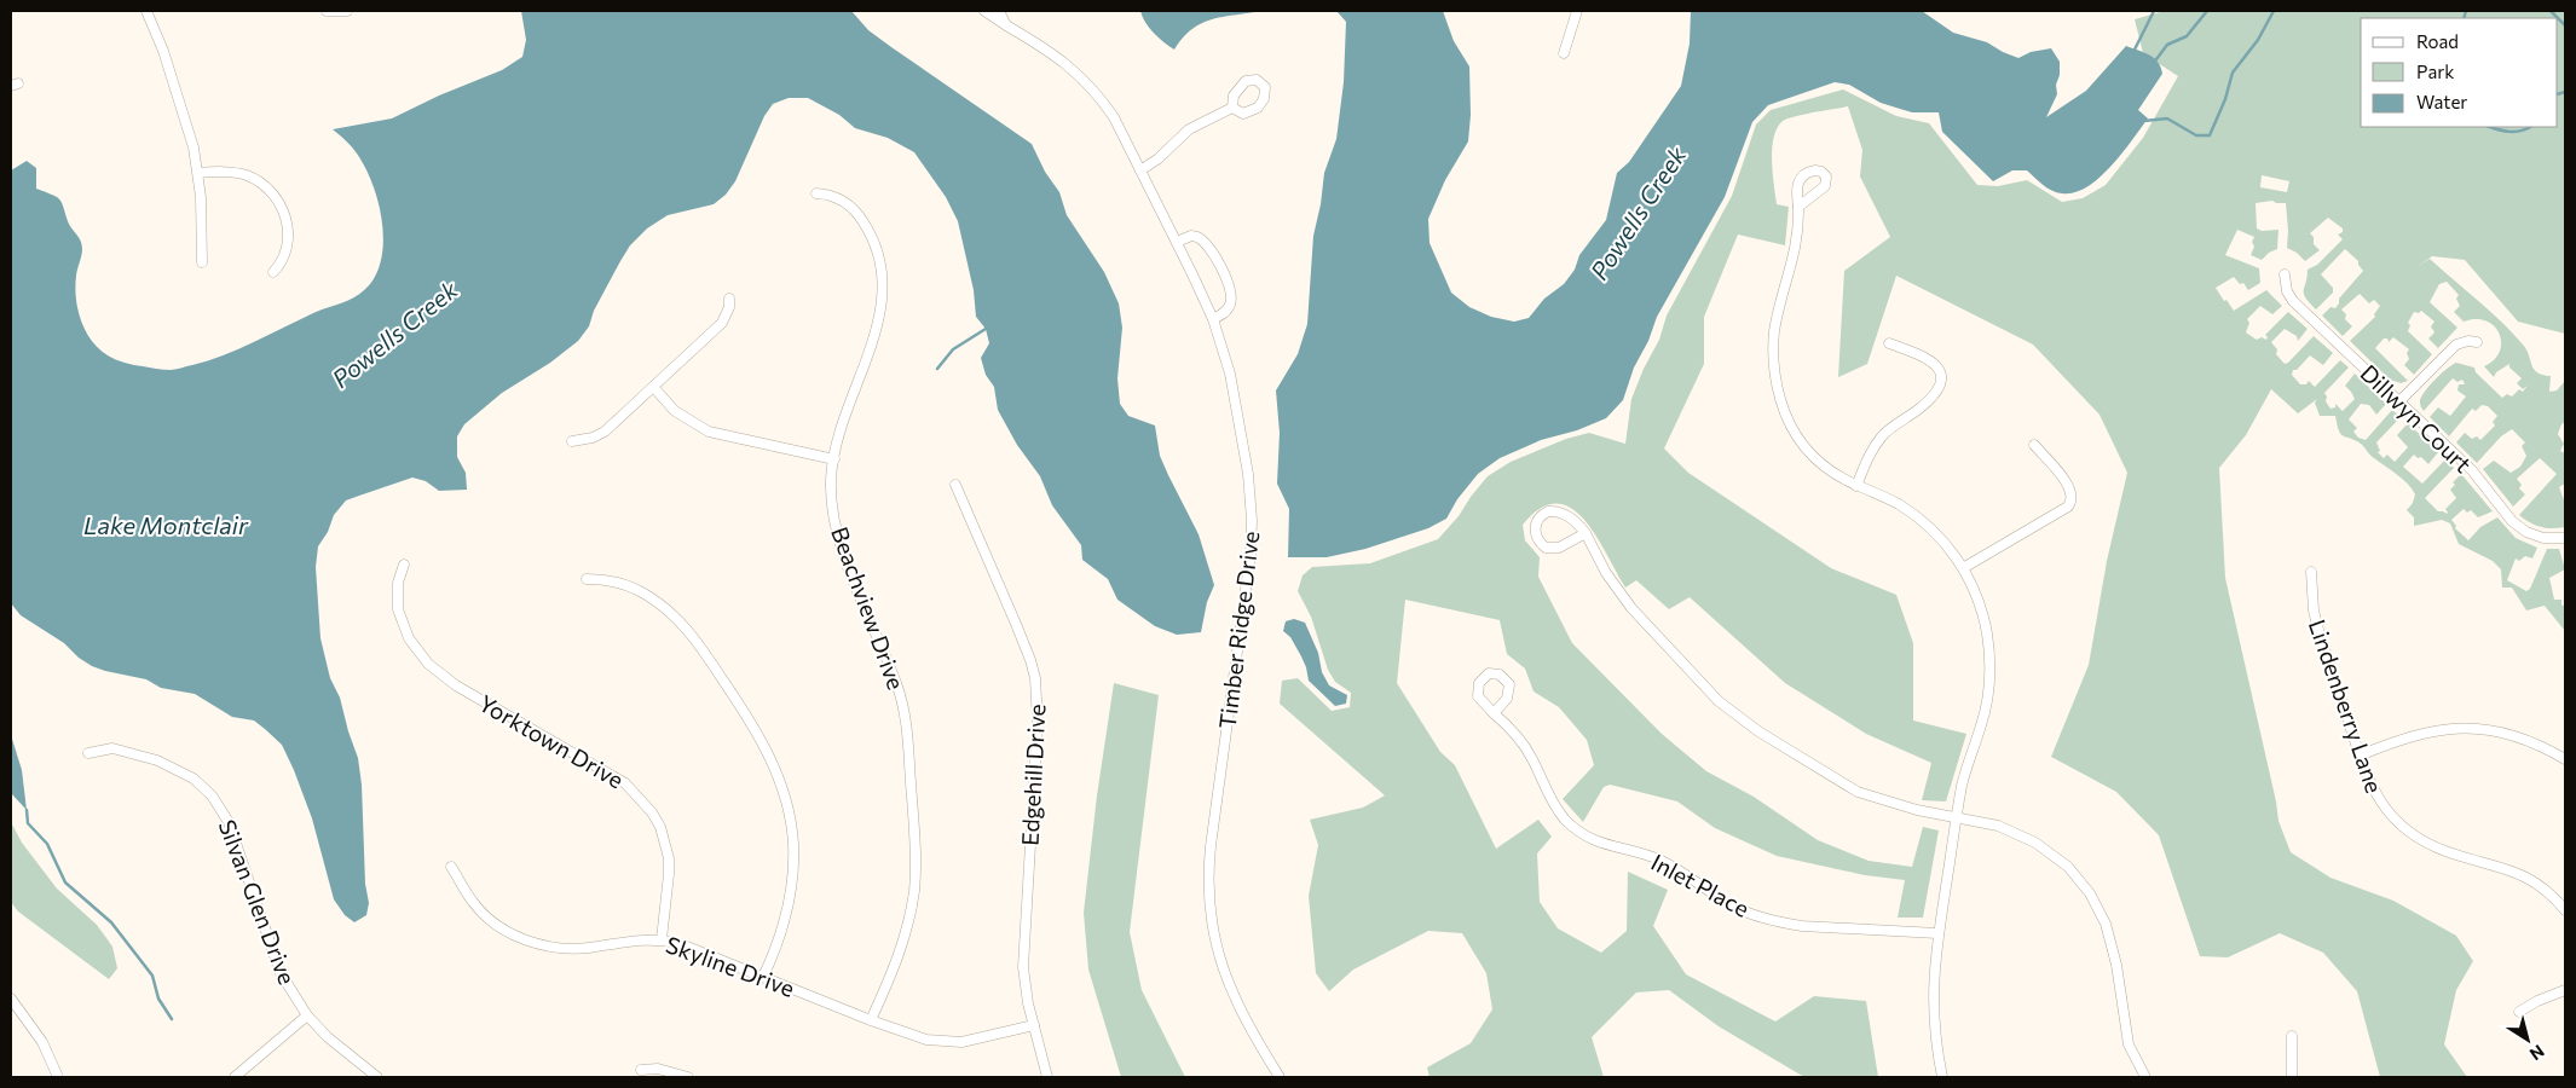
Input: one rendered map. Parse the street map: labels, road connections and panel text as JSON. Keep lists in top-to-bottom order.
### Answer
{
  "streets": {
    "street": [
      "Dillwyn Court",
      "Beachview Drive",
      "Timber Ridge Drive",
      "Lindenberry Lane",
      "Yorktown Drive",
      "Edgehill Drive",
      "Inlet Place",
      "Silvan Glen Drive",
      "Skyline Drive"
    ]
  },
  "crossings": [
    ["Beachview Drive", "Skyline Drive"],
    ["Yorktown Drive", "Skyline Drive"],
    ["Edgehill Drive", "Skyline Drive"]
  ],
  "water": ["Powells Creek", "Lake Montclair"],
  "legend": ["Road", "Park", "Water"],
  "north": "bottom right"
}
